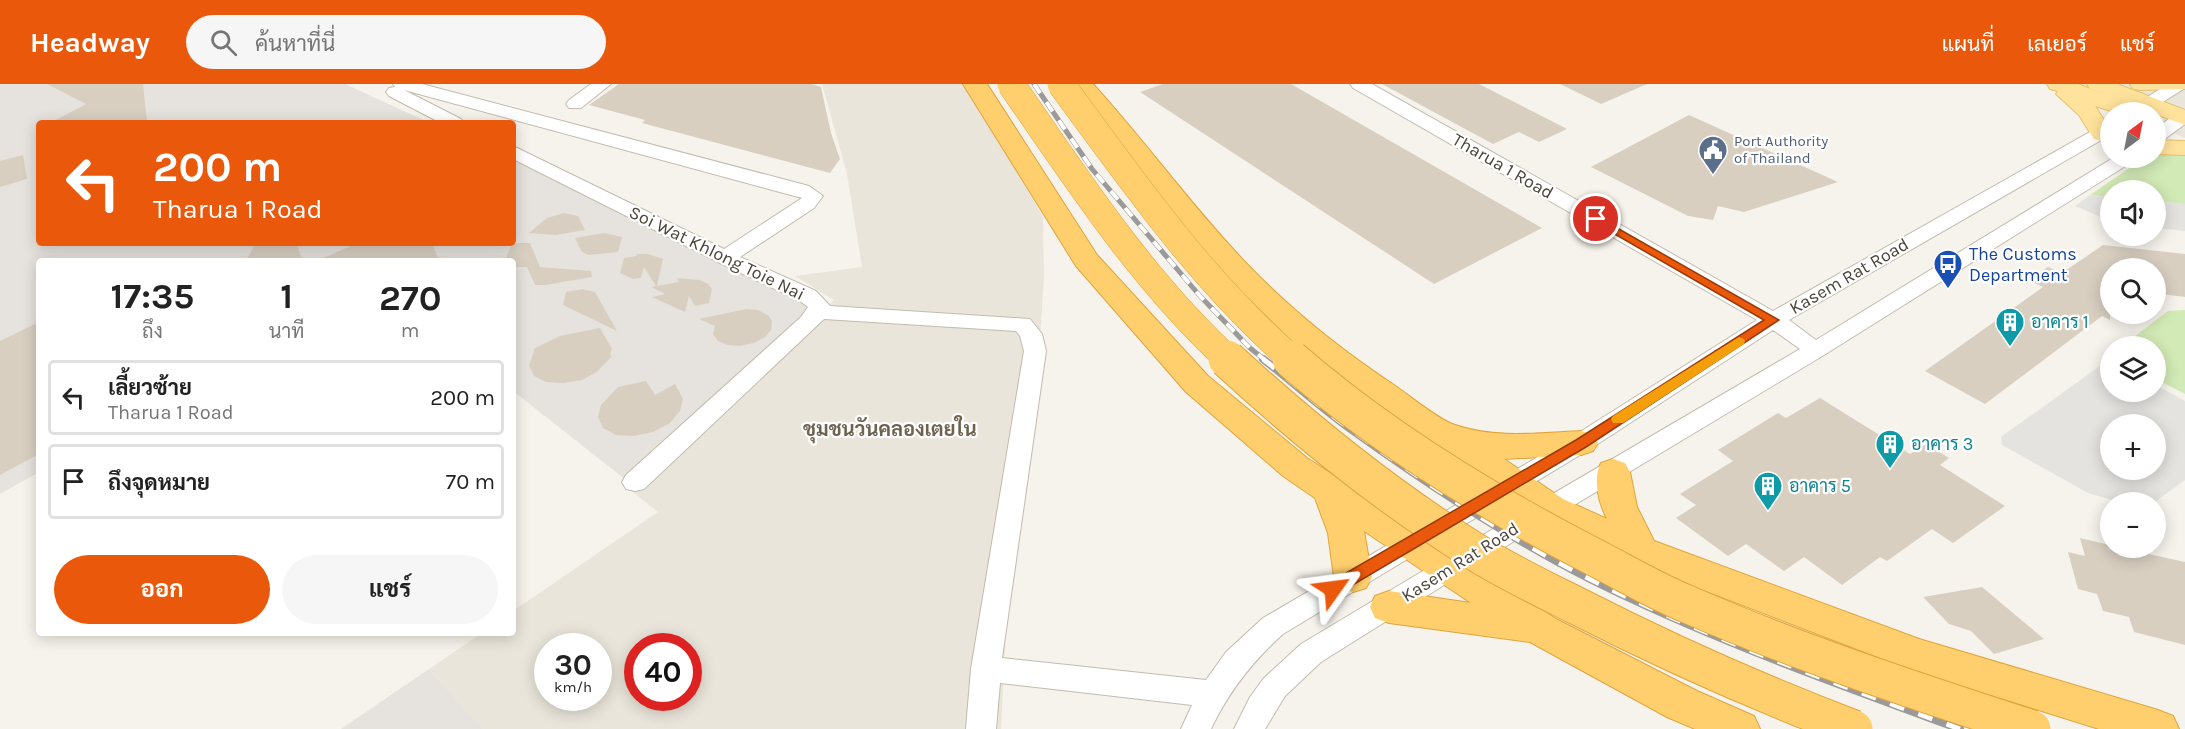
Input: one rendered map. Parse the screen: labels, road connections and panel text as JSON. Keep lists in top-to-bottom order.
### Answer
{
  "streets": {
    "street": ["Tharua 1 Road", "Soi Wat Khlong Toie Nai", "Kasem Rat Road"]
  },
  "crossings": [
    ["Tharua 1 Road", "Kasem Rat Road"]
  ],
  "districts": ["ชุมชนวันคลองเตยใน"],
  "places": {
    "public building": ["Port Authority of Thailand"],
    "bus stop": ["The Customs Department"],
    "building": ["อาคาร 1", "อาคาร 3", "อาคาร 5"]
  },
  "north": "top right",
  "page": {
    "header": "Headway",
    "search": "ค้นหาที่นี่",
    "nav": ["แผนที่", "เลเยอร์", "แชร์"],
    "map_buttons": ["+", "−"],
    "turn": ["200 m", "Tharua 1 Road"],
    "eta": [
      "17:35",
      "ถึง",
      "1",
      "นาที",
      "270",
      "m"
    ],
    "list": [
      {
        "name": "เลี้ยวซ้าย",
        "note": "Tharua 1 Road",
        "value": "200 m"
      },
      {
        "name": "ถึงจุดหมาย",
        "value": "70 m"
      }
    ],
    "buttons": ["ออก", "แชร์"],
    "speed": "30 km/h",
    "limit": "40"
  }
}
